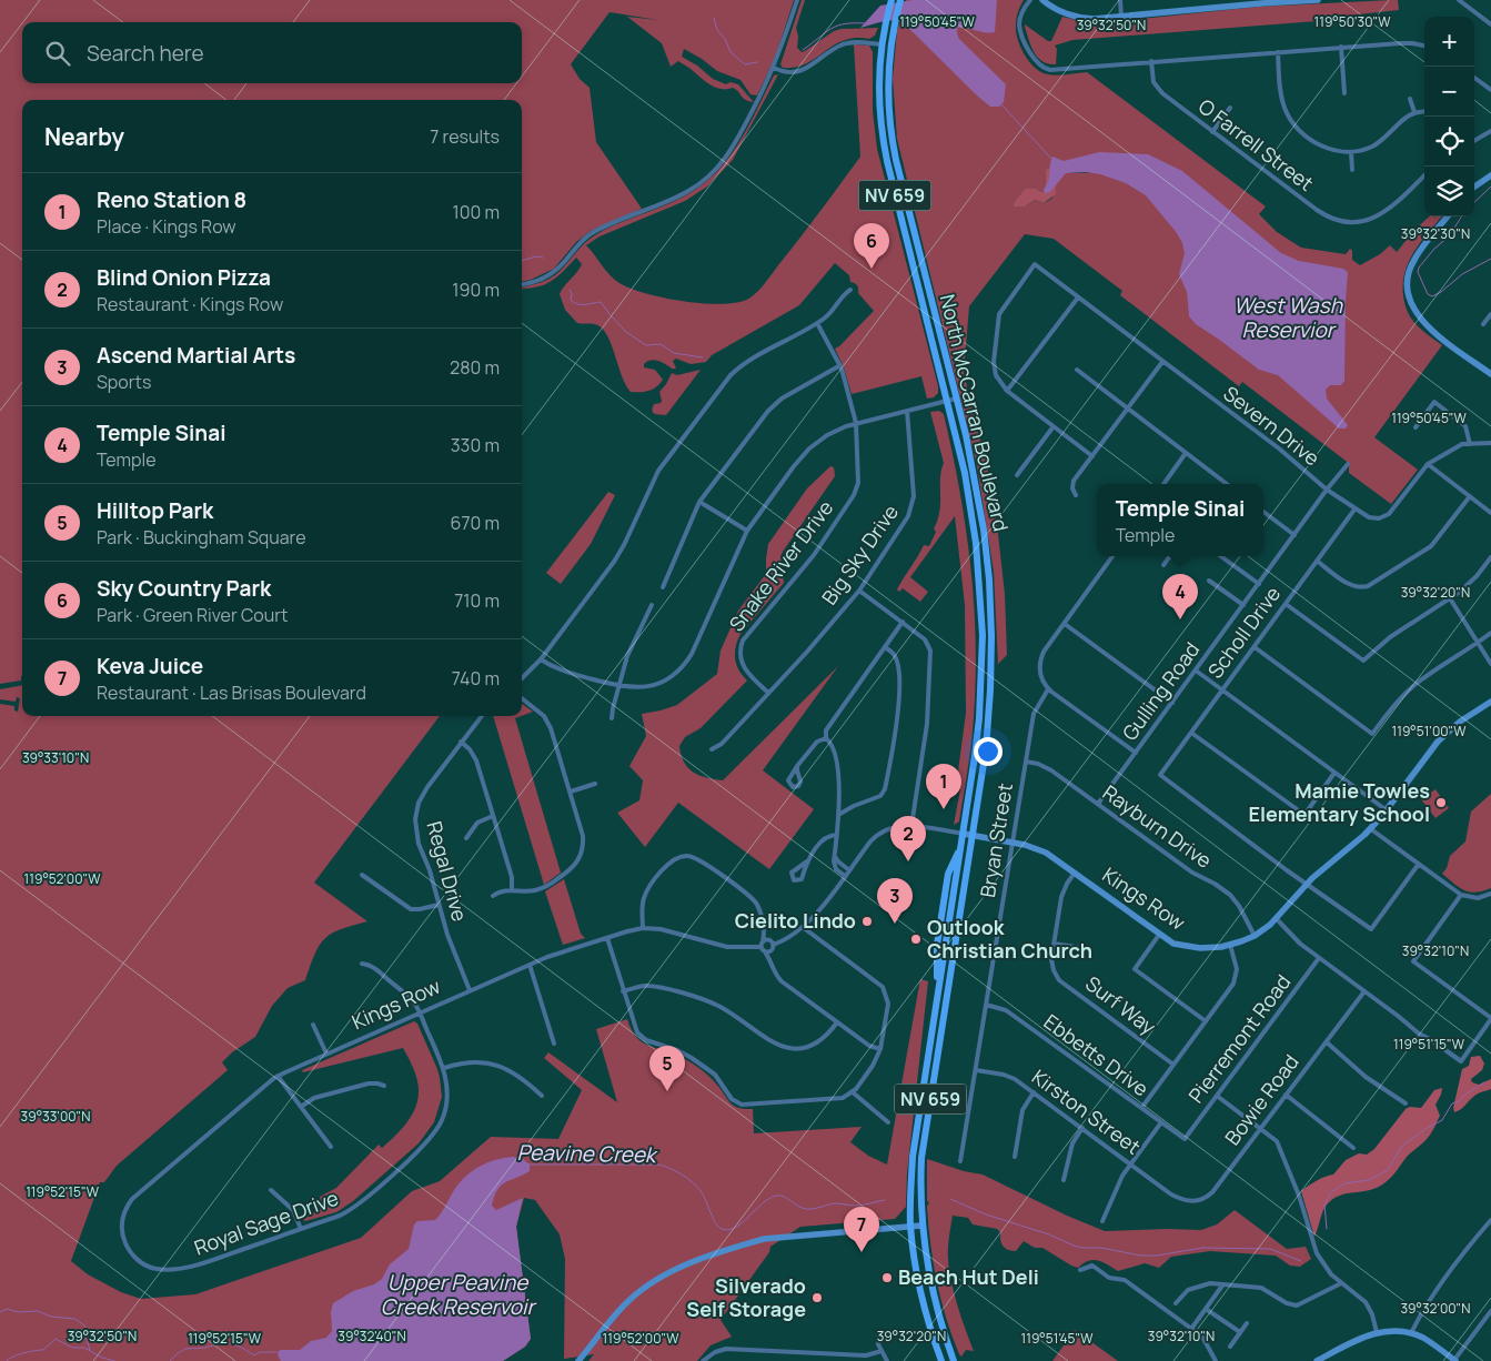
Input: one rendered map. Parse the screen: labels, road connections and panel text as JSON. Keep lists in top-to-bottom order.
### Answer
{
  "streets": {
    "main road": ["NV 659", "North McCarran Boulevard"],
    "street": [
      "O Farrell Street",
      "Severn Drive",
      "Big Sky Drive",
      "Snake River Drive",
      "Scholl Drive",
      "Gulling Road",
      "Rayburn Drive",
      "Bryan Street",
      "Regal Drive",
      "Kings Row",
      "Surf Way",
      "Pierremont Road",
      "Ebbetts Drive",
      "Bowie Road",
      "Kirston Street",
      "Royal Sage Drive"
    ]
  },
  "crossings": [
    ["NV 659", "North McCarran Boulevard"],
    ["North McCarran Boulevard", "Kings Row"],
    ["Severn Drive", "Scholl Drive"],
    ["Severn Drive", "Gulling Road"],
    ["Big Sky Drive", "Snake River Drive"],
    ["Scholl Drive", "Kings Row"],
    ["Gulling Road", "Rayburn Drive"],
    ["Rayburn Drive", "Bryan Street"],
    ["Rayburn Drive", "Kings Row"],
    ["Bryan Street", "Kings Row"],
    ["Bryan Street", "Ebbetts Drive"],
    ["Bryan Street", "Kirston Street"],
    ["Regal Drive", "Kings Row"],
    ["Kings Row", "Surf Way"],
    ["Kings Row", "Royal Sage Drive"],
    ["Pierremont Road", "Ebbetts Drive"],
    ["Bowie Road", "Kirston Street"]
  ],
  "water": ["West Wash Reservior", "Peavine Creek", "Upper Peavine Creek Reservoir"],
  "places": [
    "Mamie Towles Elementary School",
    "Cielito Lindo",
    "Outlook Christian Church",
    "Beach Hut Deli",
    "Silverado Self Storage"
  ],
  "page": {
    "map_buttons": ["+", "−"],
    "search": "Search here",
    "heading": ["Nearby", "7 results"],
    "list": [
      {
        "mark": "1",
        "name": "Reno Station 8",
        "note": "Place · Kings Row",
        "value": "100 m"
      },
      {
        "mark": "2",
        "name": "Blind Onion Pizza",
        "note": "Restaurant · Kings Row",
        "value": "190 m"
      },
      {
        "mark": "3",
        "name": "Ascend Martial Arts",
        "note": "Sports",
        "value": "280 m"
      },
      {
        "mark": "4",
        "name": "Temple Sinai",
        "note": "Temple",
        "value": "330 m"
      },
      {
        "mark": "5",
        "name": "Hilltop Park",
        "note": "Park · Buckingham Square",
        "value": "670 m"
      },
      {
        "mark": "6",
        "name": "Sky Country Park",
        "note": "Park · Green River Court",
        "value": "710 m"
      },
      {
        "mark": "7",
        "name": "Keva Juice",
        "note": "Restaurant · Las Brisas Boulevard",
        "value": "740 m"
      }
    ],
    "pins": [
      "6",
      "4",
      "1",
      "2",
      "3",
      "5",
      "7"
    ],
    "popup": ["Temple Sinai", "Temple"]
  },
  "coordinates": [
    "119°50'45\"W",
    "119°50'30\"W",
    "39°32'50\"N",
    "39°32'30\"N",
    "39°32'20\"N",
    "119°51'00\"W",
    "39°33'10\"N",
    "119°52'00\"W",
    "39°32'10\"N",
    "119°51'15\"W",
    "39°33'00\"N",
    "119°52'15\"W",
    "39°32'00\"N",
    "39°32'40\"N",
    "119°51'45\"W"
  ]
}
